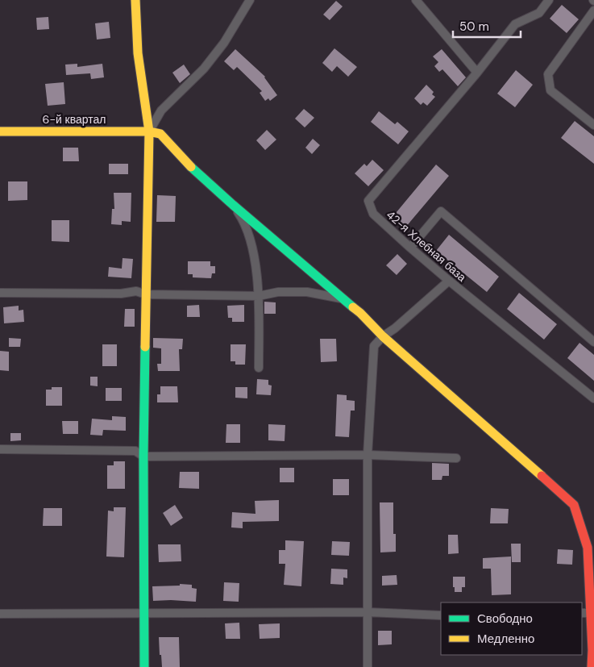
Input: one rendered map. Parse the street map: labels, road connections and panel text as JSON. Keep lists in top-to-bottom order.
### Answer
{
  "streets": {
    "street": ["6-й квартал", "42-я Хлебная база"]
  },
  "legend": ["Свободно", "Медленно"],
  "scale_bar": "50 m"
}
